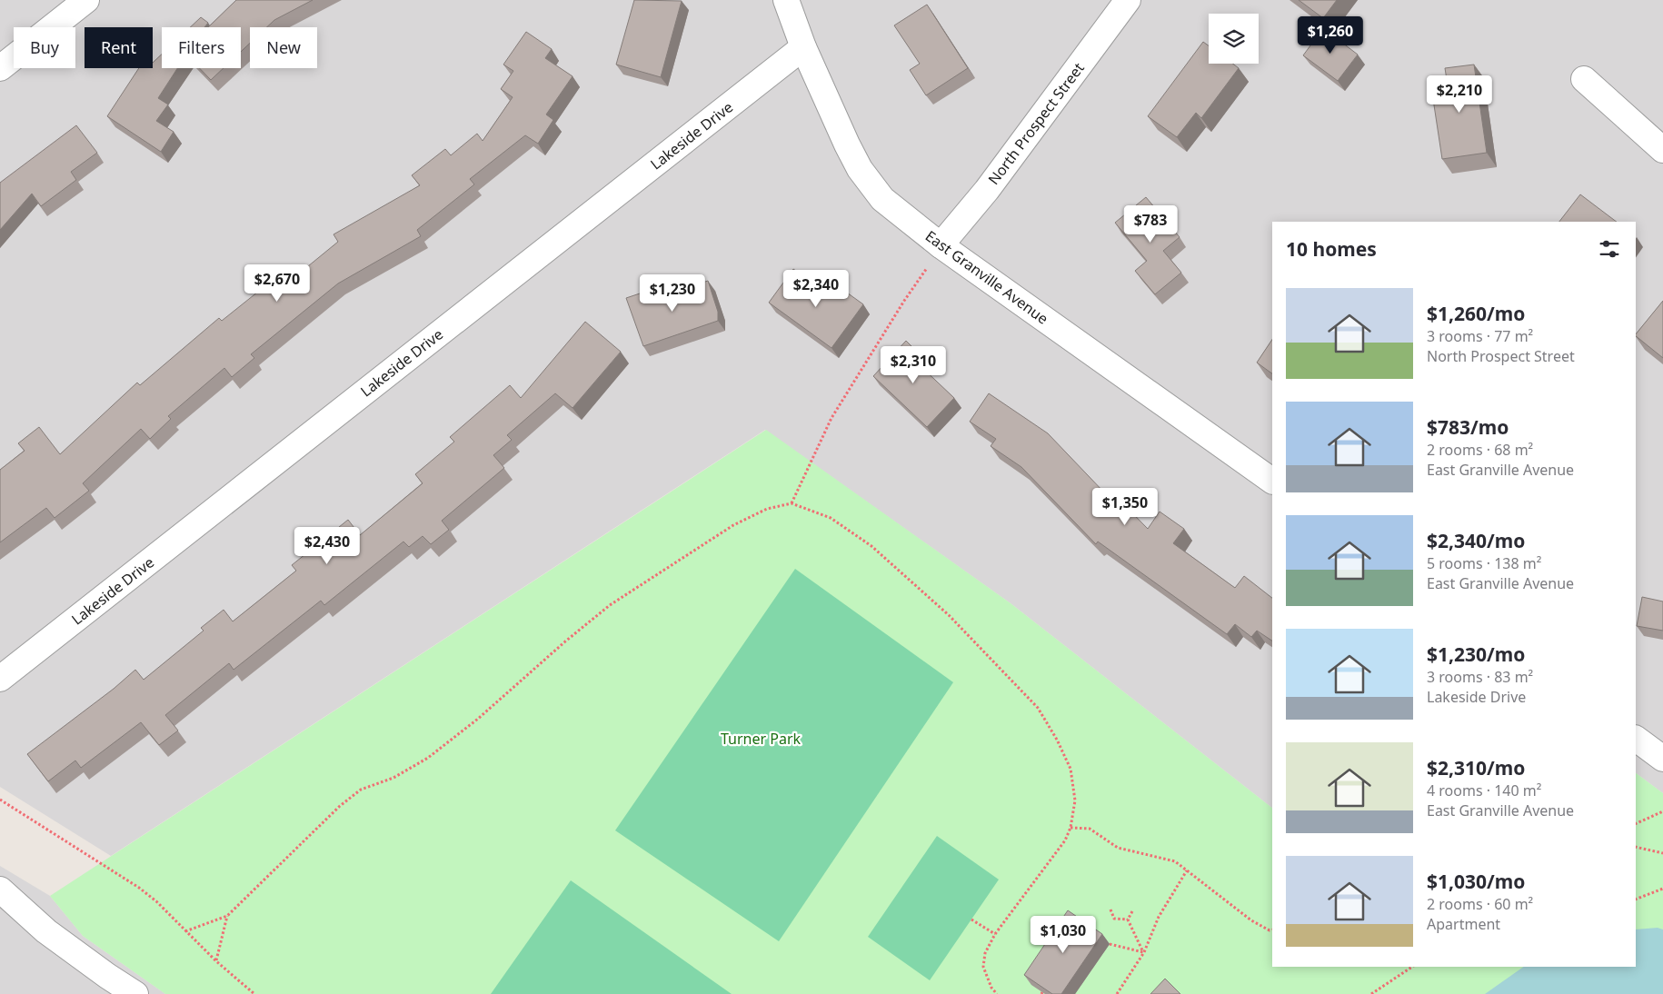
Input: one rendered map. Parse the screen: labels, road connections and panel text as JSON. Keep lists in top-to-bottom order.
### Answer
{
  "streets": {
    "street": ["North Prospect Street", "Lakeside Drive", "East Granville Avenue"]
  },
  "crossings": [
    ["North Prospect Street", "East Granville Avenue"],
    ["Lakeside Drive", "East Granville Avenue"]
  ],
  "parks": ["Turner Park"],
  "page": {
    "price": [
      "$1,260",
      "$2,210",
      "$783",
      "$2,670",
      "$2,340",
      "$1,230",
      "$2,310",
      "$1,350",
      "$2,430",
      "$1,030"
    ],
    "chip": [
      "Buy",
      "Rent",
      "Filters",
      "New"
    ],
    "heading": "10 homes",
    "list": [
      {
        "name": "$1,260/mo",
        "note": "3 rooms · 77 m² · North Prospect Street"
      },
      {
        "name": "$783/mo",
        "note": "2 rooms · 68 m² · East Granville Avenue"
      },
      {
        "name": "$2,340/mo",
        "note": "5 rooms · 138 m² · East Granville Avenue"
      },
      {
        "name": "$1,230/mo",
        "note": "3 rooms · 83 m² · Lakeside Drive"
      },
      {
        "name": "$2,310/mo",
        "note": "4 rooms · 140 m² · East Granville Avenue"
      },
      {
        "name": "$1,030/mo",
        "note": "2 rooms · 60 m² · Apartment"
      }
    ]
  }
}
